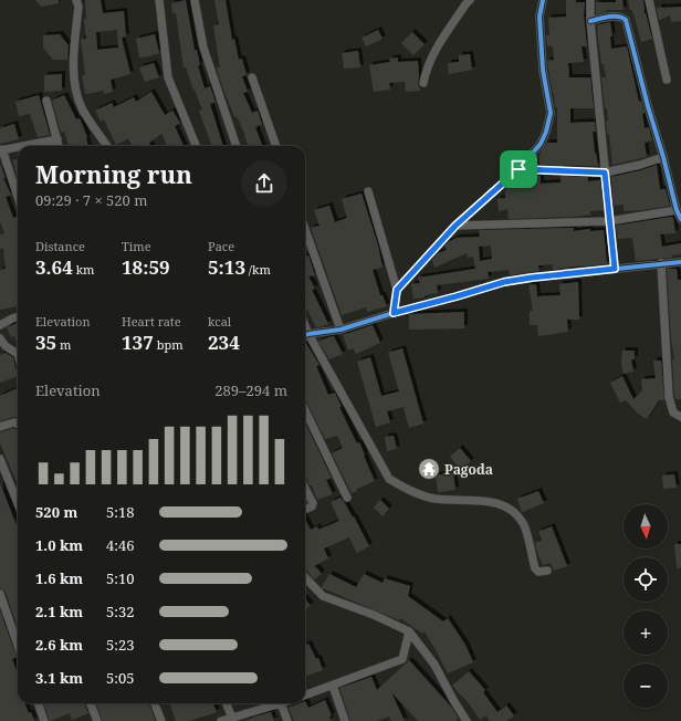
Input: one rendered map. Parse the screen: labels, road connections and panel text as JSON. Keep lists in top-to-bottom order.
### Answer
{
  "places": {
    "temple": ["Pagoda"]
  },
  "north": "bottom",
  "page": {
    "heading": ["Morning run", "09:29 · 7 × 520 m"],
    "stats": [
      ["Distance", "3.64 km"],
      ["Time", "18:59"],
      ["Pace", "5:13 /km"],
      ["Elevation", "35 m"],
      ["Heart rate", "137 bpm"],
      ["kcal", "234"]
    ],
    "chart": ["Elevation", "289–294 m"],
    "list": [
      {
        "name": "520 m",
        "note": "5:18"
      },
      {
        "name": "1.0 km",
        "note": "4:46"
      },
      {
        "name": "1.6 km",
        "note": "5:10"
      },
      {
        "name": "2.1 km",
        "note": "5:32"
      },
      {
        "name": "2.6 km",
        "note": "5:23"
      },
      {
        "name": "3.1 km",
        "note": "5:05"
      }
    ],
    "map_buttons": ["+", "−"]
  }
}
